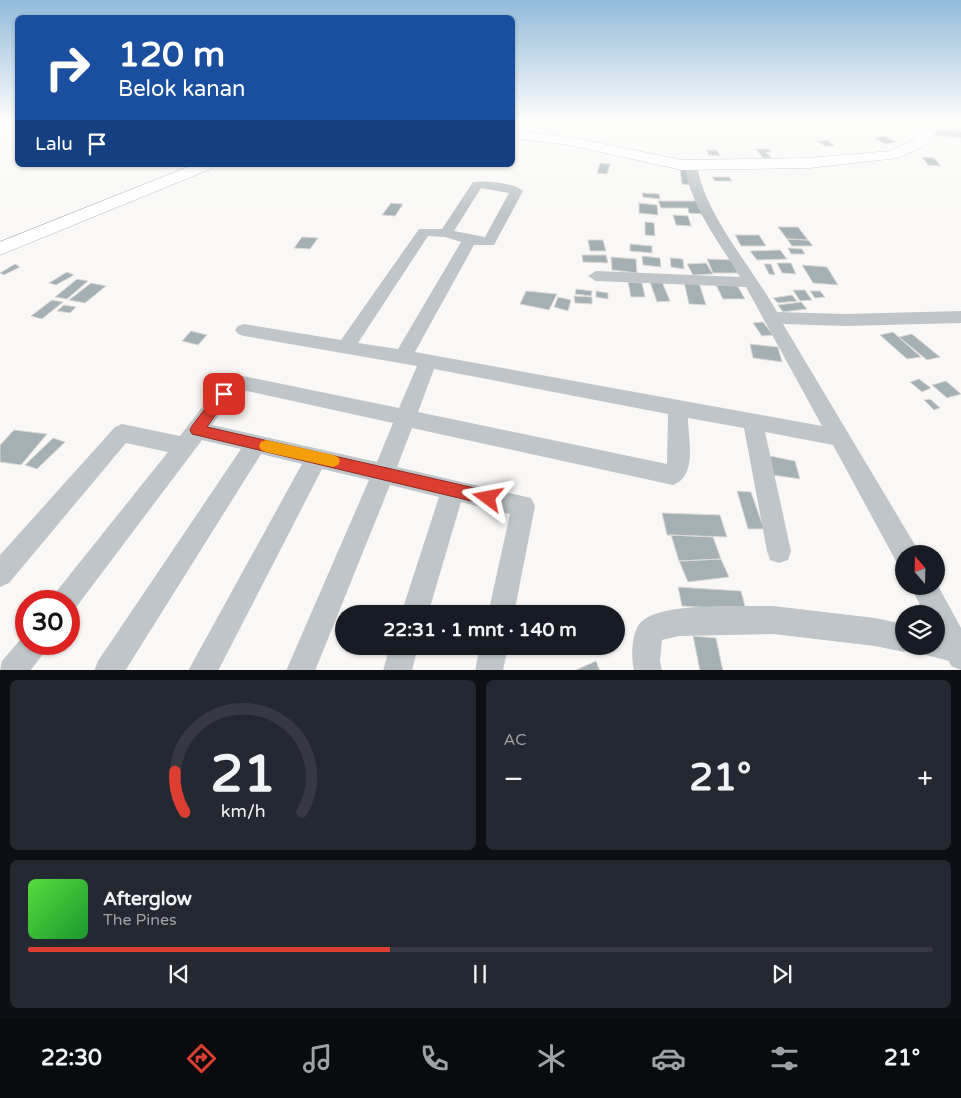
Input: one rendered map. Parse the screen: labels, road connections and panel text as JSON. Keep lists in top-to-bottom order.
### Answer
{
  "north": "top",
  "page": {
    "turn": ["120 m", "Belok kanan"],
    "then": "Lalu",
    "limit": "30",
    "trip": "22:31 · 1 mnt · 140 m",
    "tile": "AC",
    "heat": ["−", "21°", "+"],
    "song": ["Afterglow", "The Pines"],
    "tabs": ["22:30", "21°"],
    "gauge": ["21", "km/h"]
  }
}
